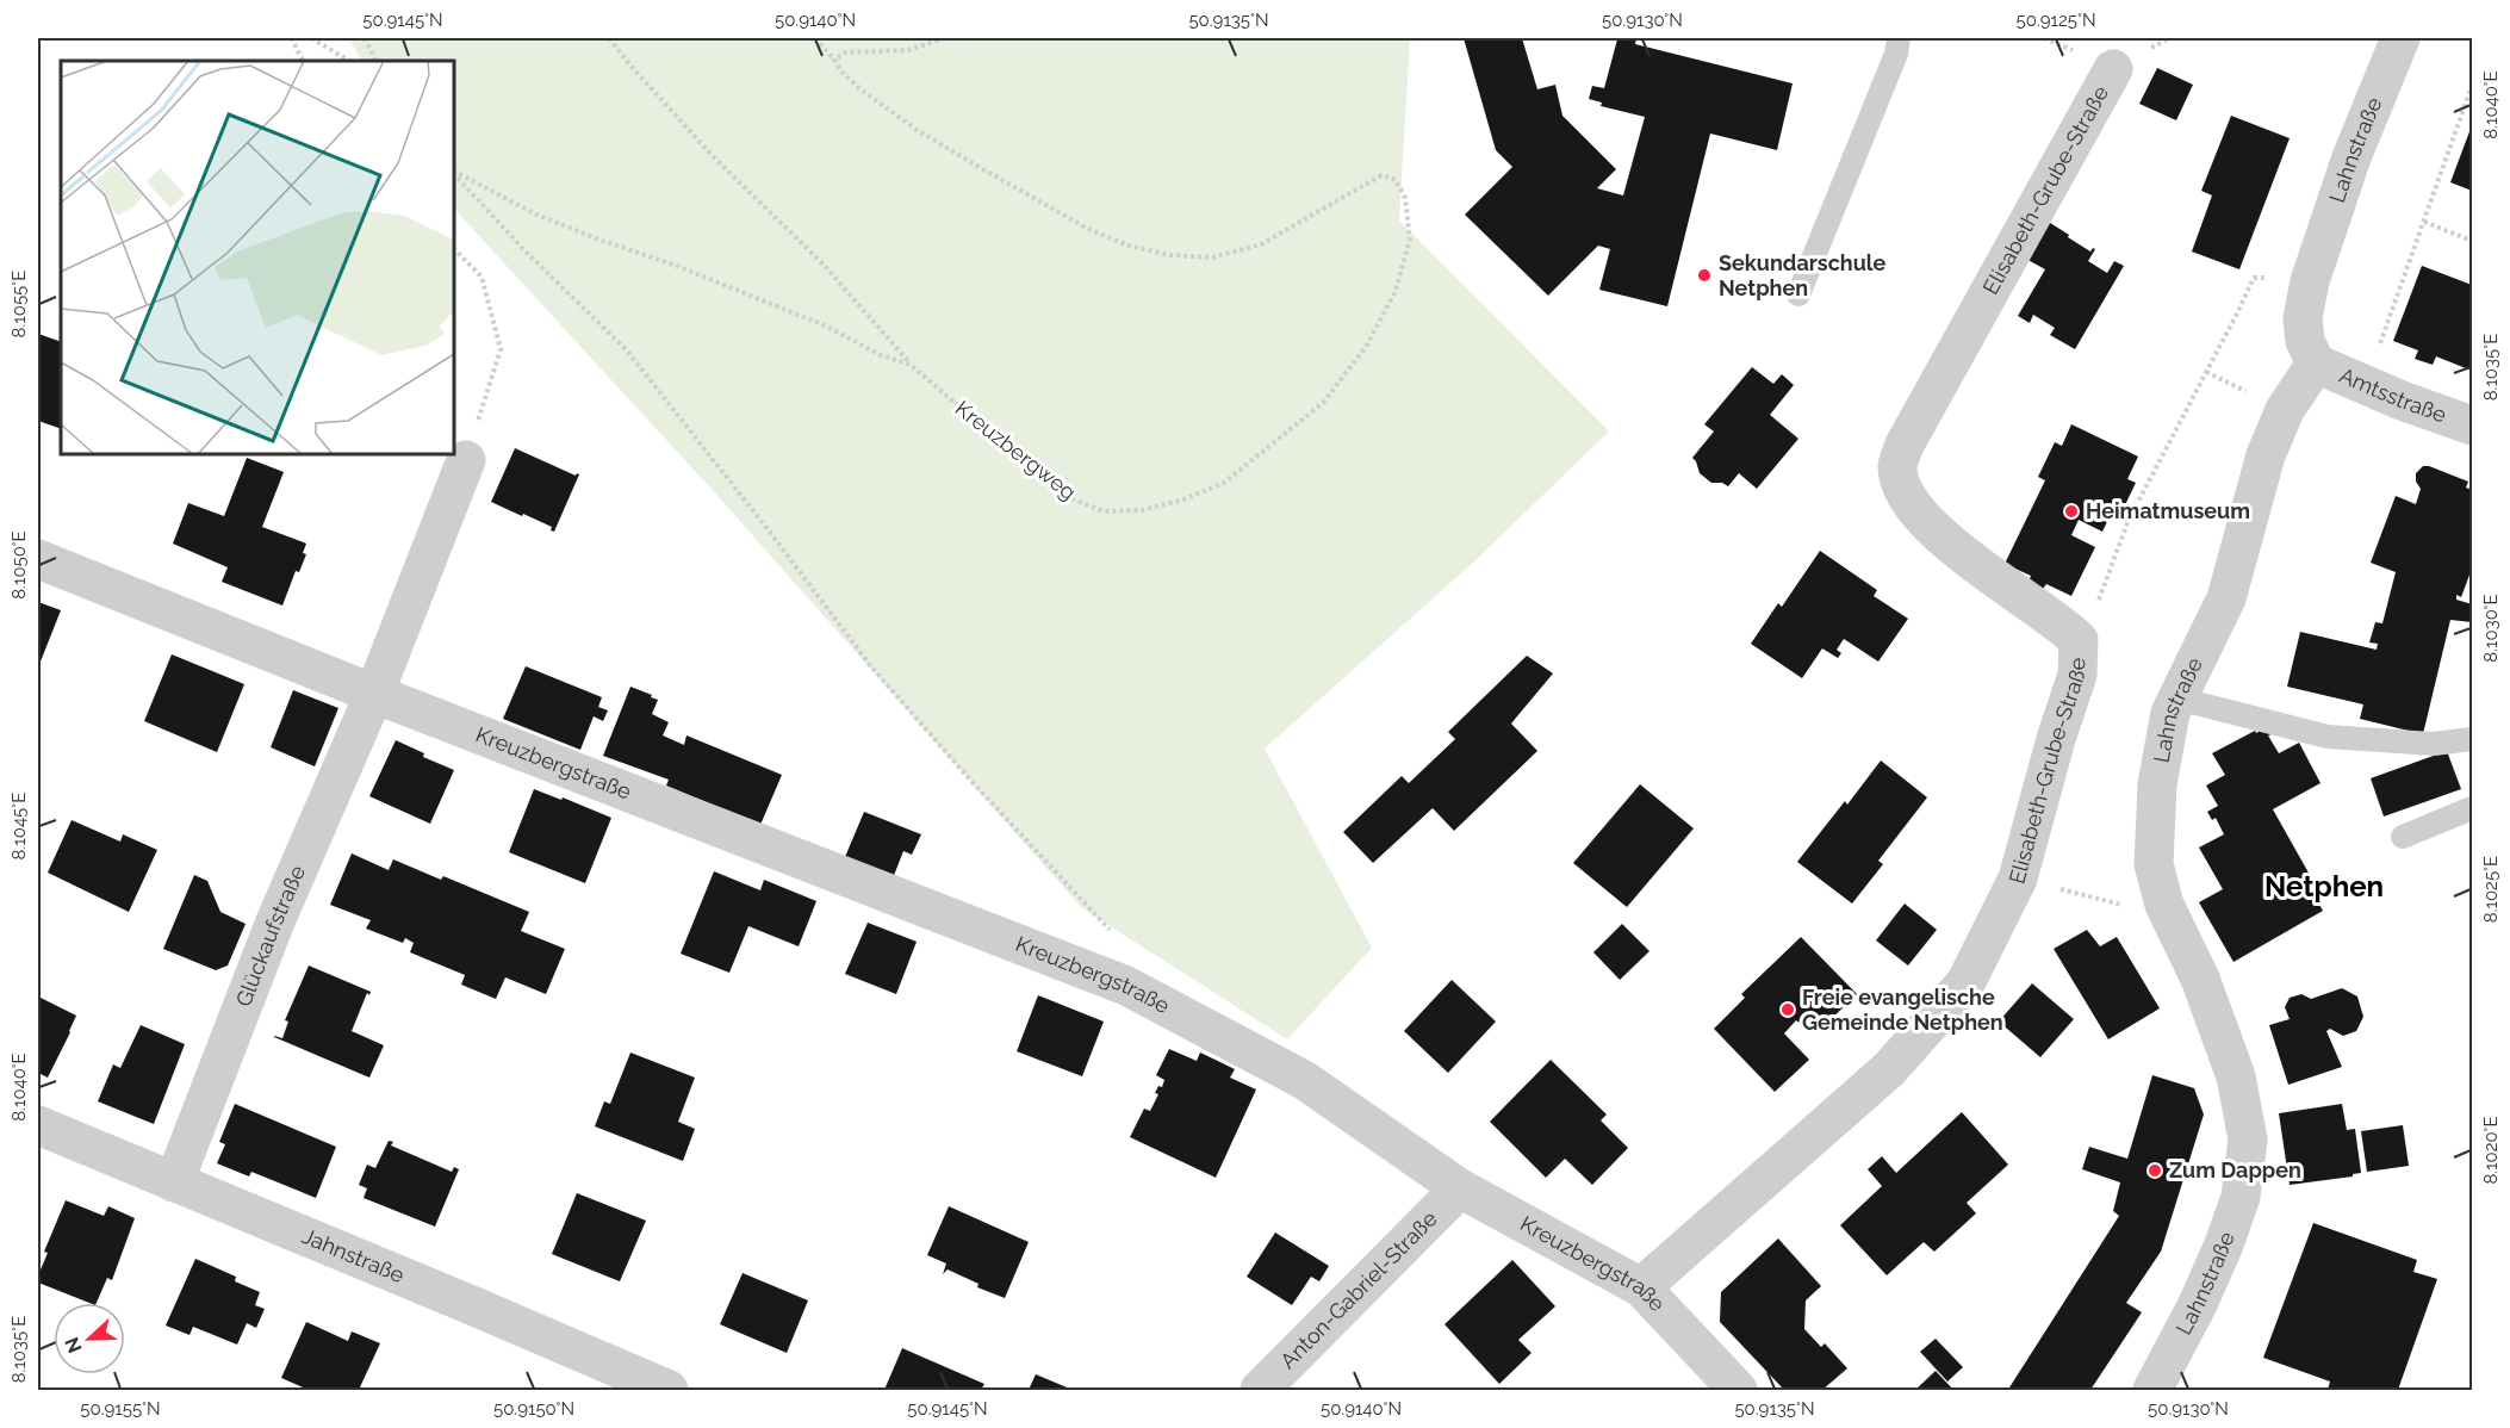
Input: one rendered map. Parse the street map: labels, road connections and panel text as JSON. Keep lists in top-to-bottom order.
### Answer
{
  "streets": {
    "street": [
      "Lahnstraße",
      "Elisabeth-Grube-Straße",
      "Amtsstraße",
      "Kreuzbergstraße",
      "Glückaufstraße",
      "Jahnstraße",
      "Anton-Gabriel-Straße"
    ],
    "path": ["Kreuzbergweg"]
  },
  "crossings": [
    ["Lahnstraße", "Amtsstraße"],
    ["Elisabeth-Grube-Straße", "Kreuzbergstraße"],
    ["Kreuzbergweg", "Kreuzbergstraße"],
    ["Kreuzbergstraße", "Glückaufstraße"],
    ["Kreuzbergstraße", "Anton-Gabriel-Straße"],
    ["Glückaufstraße", "Jahnstraße"]
  ],
  "districts": ["Netphen"],
  "places": [
    "Sekundarschule Netphen",
    "Heimatmuseum",
    "Freie evangelische Gemeinde Netphen",
    "Zum Dappen"
  ],
  "north": "left",
  "coordinates": [
    "50.9145°N",
    "50.9140°N",
    "50.9135°N",
    "50.9130°N",
    "50.9125°N",
    "8.1040°E",
    "8.1055°E",
    "8.1035°E",
    "8.1050°E",
    "8.1030°E",
    "8.1045°E",
    "8.1025°E",
    "8.1020°E",
    "50.9155°N",
    "50.9150°N"
  ]
}
